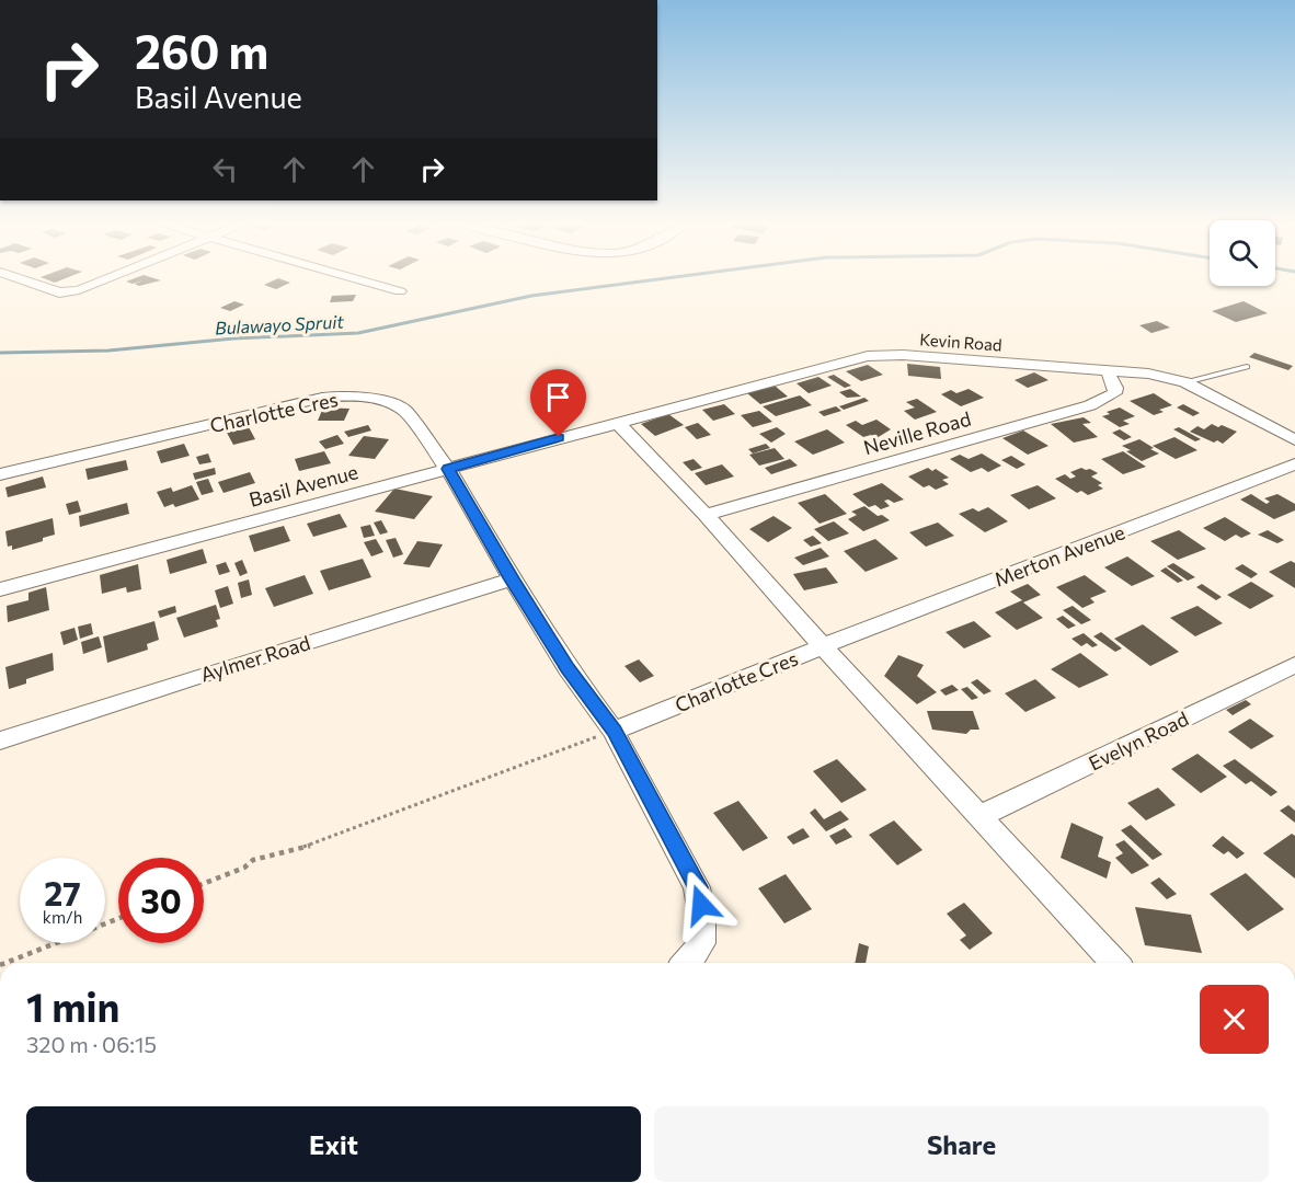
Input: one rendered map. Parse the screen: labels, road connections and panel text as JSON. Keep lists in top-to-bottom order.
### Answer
{
  "streets": {
    "street": [
      "Kevin Road",
      "Charlotte Cres",
      "Neville Road",
      "Basil Avenue",
      "Merton Avenue",
      "Aylmer Road",
      "Evelyn Road"
    ]
  },
  "crossings": [
    ["Kevin Road", "Neville Road"],
    ["Kevin Road", "Basil Avenue"],
    ["Charlotte Cres", "Basil Avenue"],
    ["Charlotte Cres", "Merton Avenue"],
    ["Charlotte Cres", "Aylmer Road"]
  ],
  "water": ["Bulawayo Spruit"],
  "page": {
    "turn": ["260 m", "Basil Avenue"],
    "speed": "27 km/h",
    "limit": "30",
    "heading": ["1 min", "320 m · 06:15"],
    "buttons": ["Exit", "Share"]
  }
}
